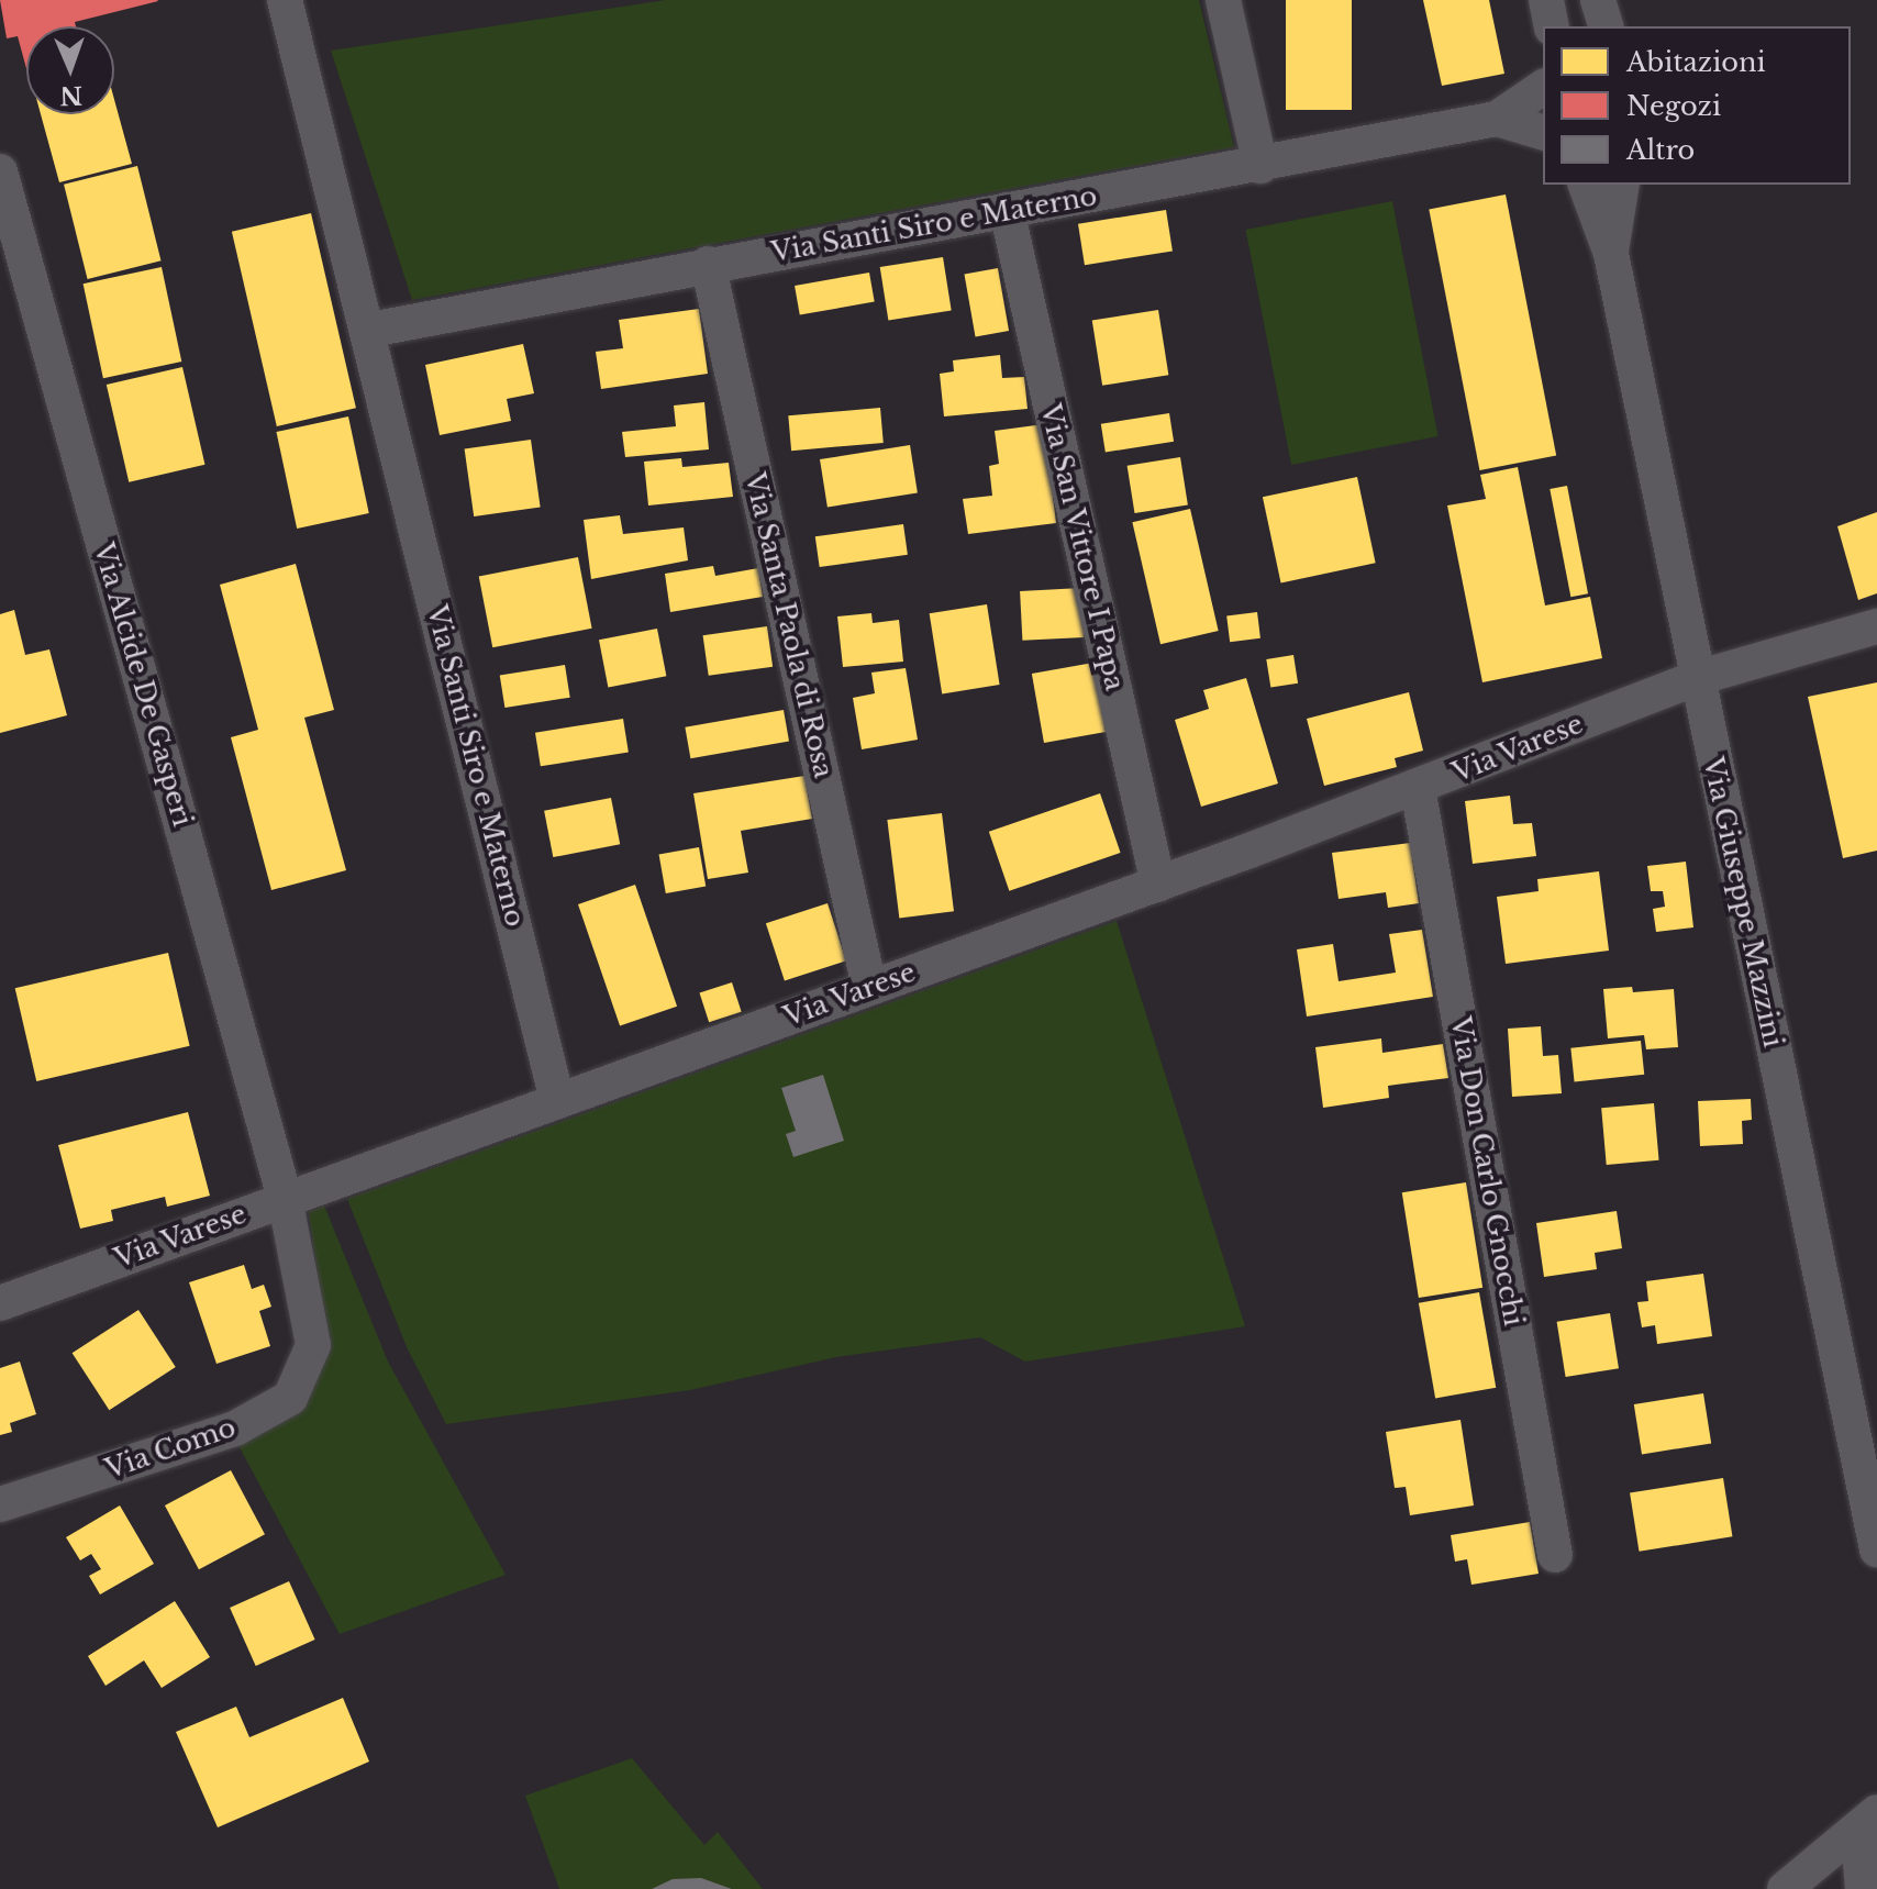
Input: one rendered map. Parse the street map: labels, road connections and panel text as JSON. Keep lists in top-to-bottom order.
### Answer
{
  "streets": {
    "street": [
      "Via Santi Siro e Materno",
      "Via San Vittore I Papa",
      "Via Santa Paola di Rosa",
      "Via Alcide De Gasperi",
      "Via Varese",
      "Via Giuseppe Mazzini",
      "Via Don Carlo Gnocchi",
      "Via Como"
    ]
  },
  "crossings": [
    ["Via Santi Siro e Materno", "Via San Vittore I Papa"],
    ["Via Santi Siro e Materno", "Via Santa Paola di Rosa"],
    ["Via Santi Siro e Materno", "Via Varese"],
    ["Via San Vittore I Papa", "Via Varese"],
    ["Via Santa Paola di Rosa", "Via Varese"],
    ["Via Alcide De Gasperi", "Via Varese"],
    ["Via Alcide De Gasperi", "Via Como"],
    ["Via Varese", "Via Giuseppe Mazzini"],
    ["Via Varese", "Via Don Carlo Gnocchi"],
    ["Via Varese", "Via Como"]
  ],
  "legend": ["Abitazioni", "Negozi", "Altro"],
  "north": "bottom"
}
